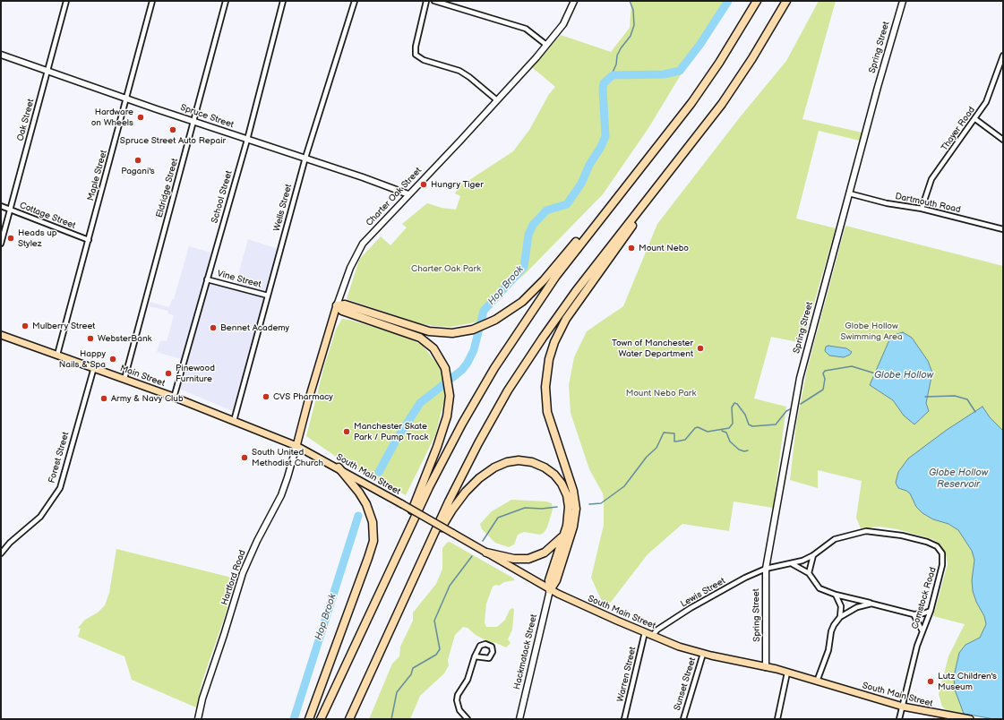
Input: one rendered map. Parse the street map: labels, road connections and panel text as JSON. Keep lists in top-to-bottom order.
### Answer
{
  "streets": {
    "main road": ["Charter Oak Street", "Main Street", "South Main Street"],
    "street": [
      "Spring Street",
      "Spruce Street",
      "Oak Street",
      "Thayer Road",
      "Maple Street",
      "Eldridge Street",
      "School Street",
      "Dartmouth Road",
      "Wells Street",
      "Cottage Street",
      "Vine Street",
      "Forest Street",
      "Hartford Road",
      "Lewis Street",
      "Comstock Road",
      "Hackmatack Street",
      "Warren Street",
      "Sunset Street"
    ]
  },
  "crossings": [
    ["Spring Street", "Dartmouth Road"],
    ["Spring Street", "South Main Street"],
    ["Spring Street", "Lewis Street"],
    ["Spring Street", "Comstock Road"],
    ["Spruce Street", "Oak Street"],
    ["Spruce Street", "Maple Street"],
    ["Spruce Street", "Eldridge Street"],
    ["Spruce Street", "School Street"],
    ["Spruce Street", "Charter Oak Street"],
    ["Spruce Street", "Wells Street"],
    ["Oak Street", "Cottage Street"],
    ["Thayer Road", "Dartmouth Road"],
    ["Maple Street", "Cottage Street"],
    ["Maple Street", "Main Street"],
    ["Eldridge Street", "Main Street"],
    ["School Street", "Vine Street"],
    ["School Street", "Main Street"],
    ["Charter Oak Street", "Main Street"],
    ["Charter Oak Street", "South Main Street"],
    ["Charter Oak Street", "Hartford Road"],
    ["Wells Street", "Vine Street"],
    ["Wells Street", "Main Street"],
    ["Main Street", "Forest Street"],
    ["Main Street", "South Main Street"],
    ["Main Street", "Hartford Road"],
    ["South Main Street", "Hartford Road"],
    ["South Main Street", "Lewis Street"],
    ["South Main Street", "Comstock Road"],
    ["South Main Street", "Hackmatack Street"],
    ["South Main Street", "Warren Street"],
    ["South Main Street", "Sunset Street"],
    ["Lewis Street", "Comstock Road"]
  ],
  "water": ["Hop Brook", "Globe Hollow", "Globe Hollow Reservoir"],
  "parks": ["Charter Oak Park", "Globe Hollow Swimming Area", "Mount Nebo Park"],
  "places": [
    "Hardware on Wheels",
    "Spruce Street Auto Repair",
    "Pagani's",
    "Hungry Tiger",
    "Heads up Stylez",
    "Mount Nebo",
    "Mulberry Street",
    "Bennet Academy",
    "WebsterBank",
    "Town of Manchester Water Department",
    "Happy Nails & Spa",
    "Pinewood Furniture",
    "CVS Pharmacy",
    "Army & Navy Club",
    "Manchester Skate Park / Pump Track",
    "South United Methodist Church",
    "Lutz Children's Museum"
  ]
}
